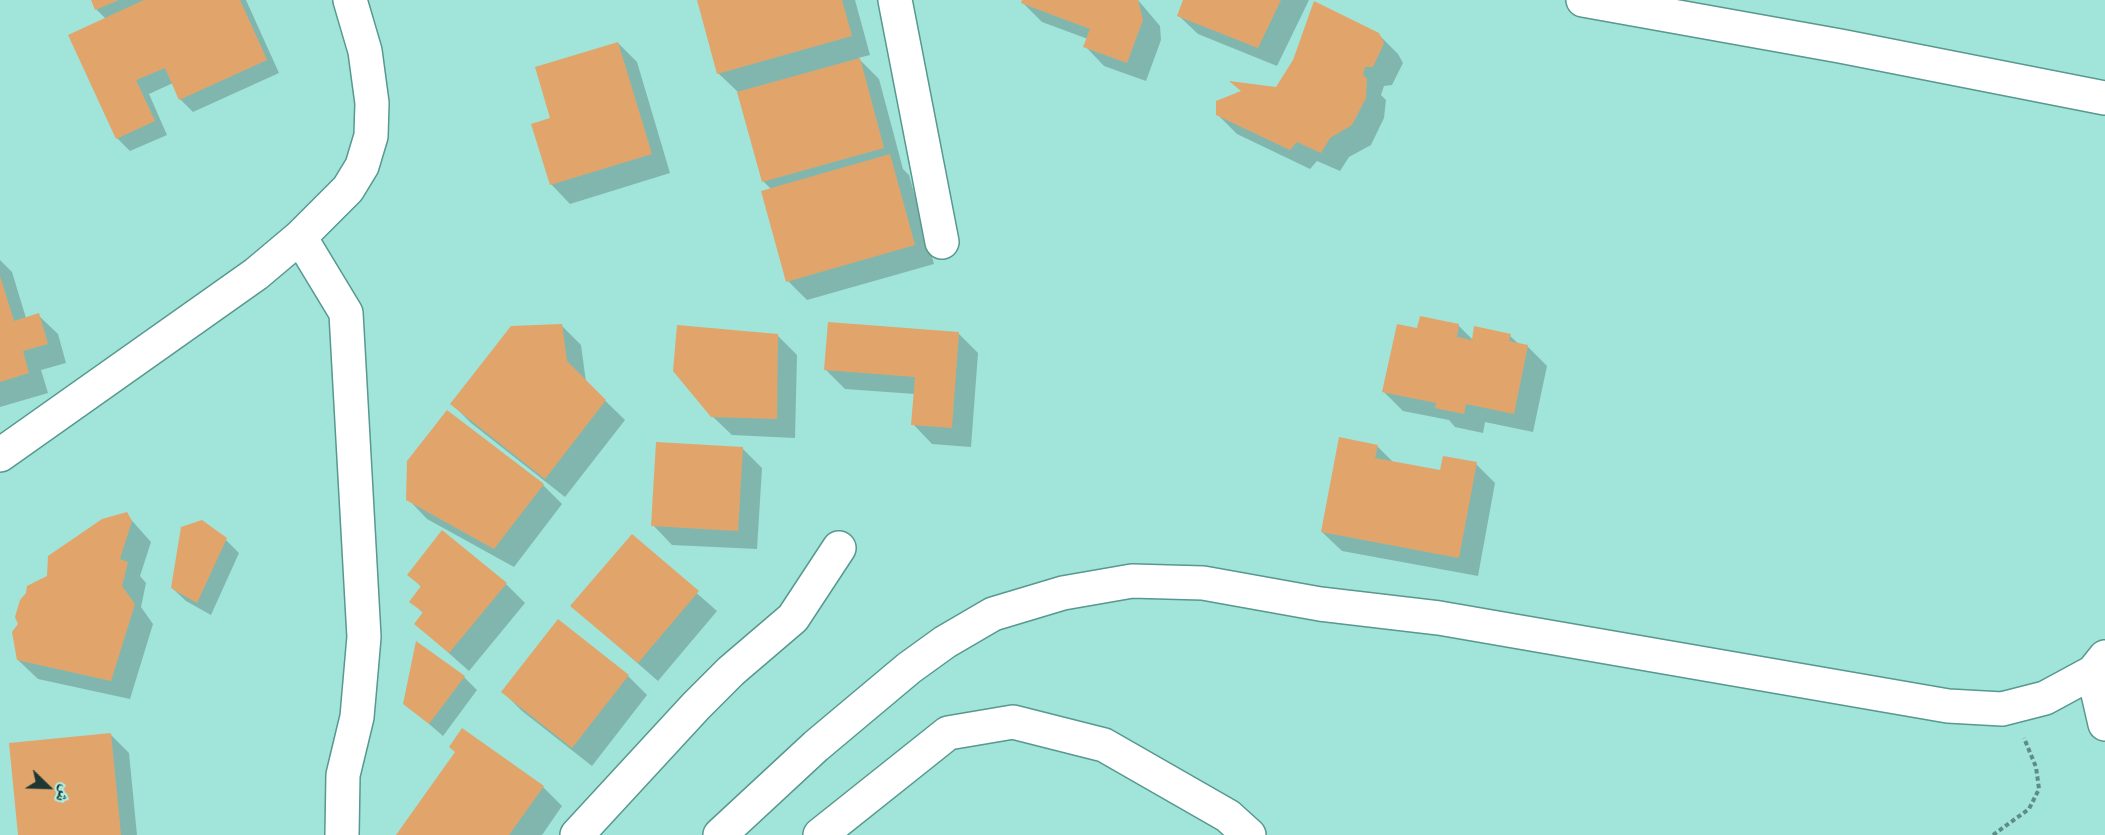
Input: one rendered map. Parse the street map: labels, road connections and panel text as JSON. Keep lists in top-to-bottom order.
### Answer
{
  "north": "bottom right"
}
